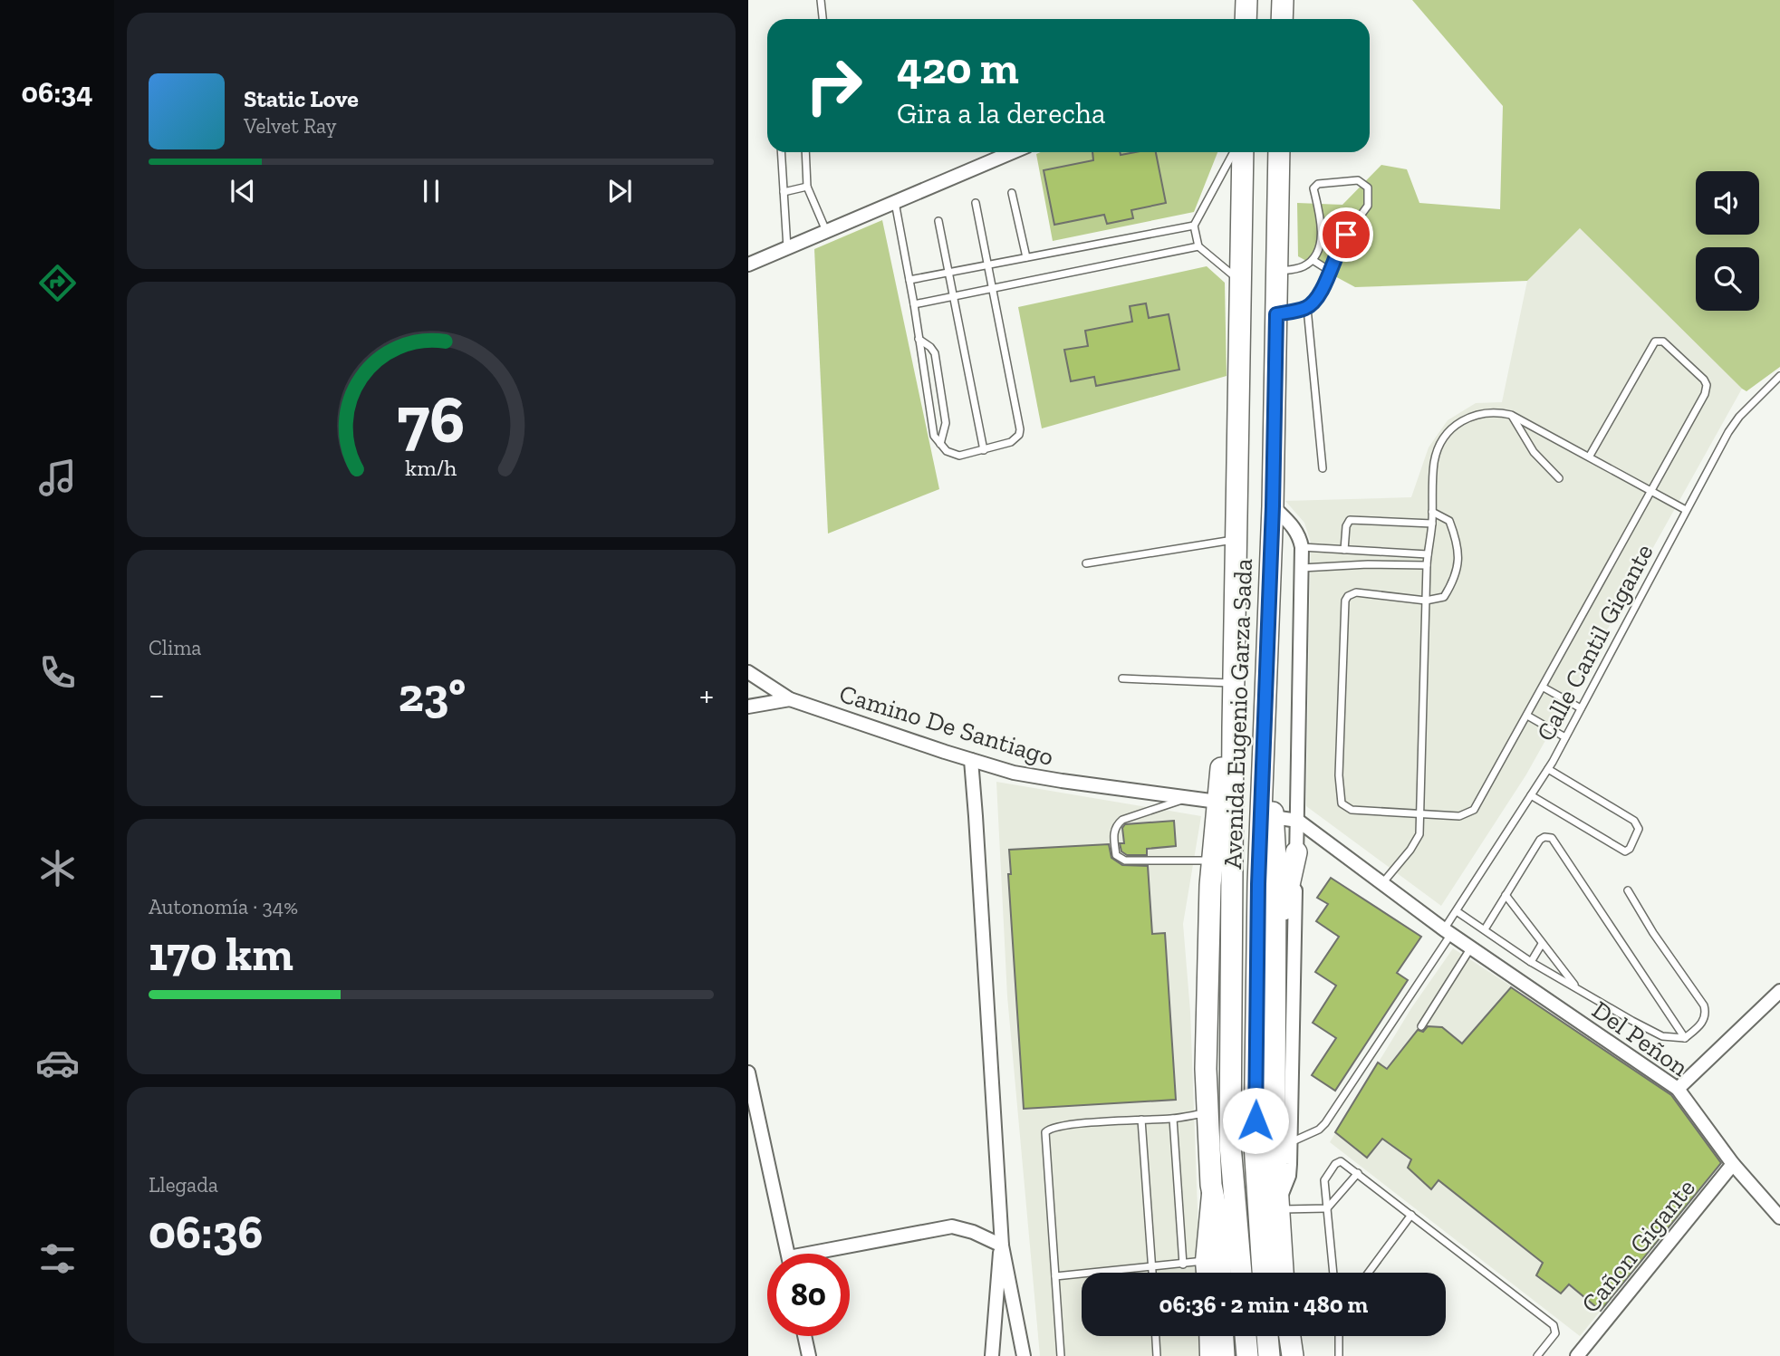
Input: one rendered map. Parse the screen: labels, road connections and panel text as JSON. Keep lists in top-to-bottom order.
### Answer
{
  "streets": {
    "highway": ["Avenida Eugenio Garza Sada"],
    "street": ["Camino De Santiago", "Del Peñon", "Cañon Gigante"],
    "lane": ["Calle Cantil Gigante"]
  },
  "crossings": [
    ["Calle Cantil Gigante", "Del Peñon"],
    ["Del Peñon", "Cañon Gigante"]
  ],
  "page": {
    "tabs": "06:34",
    "turn": ["420 m", "Gira a la derecha"],
    "song": ["Static Love", "Velvet Ray"],
    "tile": [
      "Clima",
      ["Autonomía · 34%", "170 km"],
      ["Llegada", "06:36"]
    ],
    "heat": ["−", "23°", "+"],
    "limit": "80",
    "trip": "06:36 · 2 min · 480 m",
    "gauge": ["76", "km/h"]
  }
}
